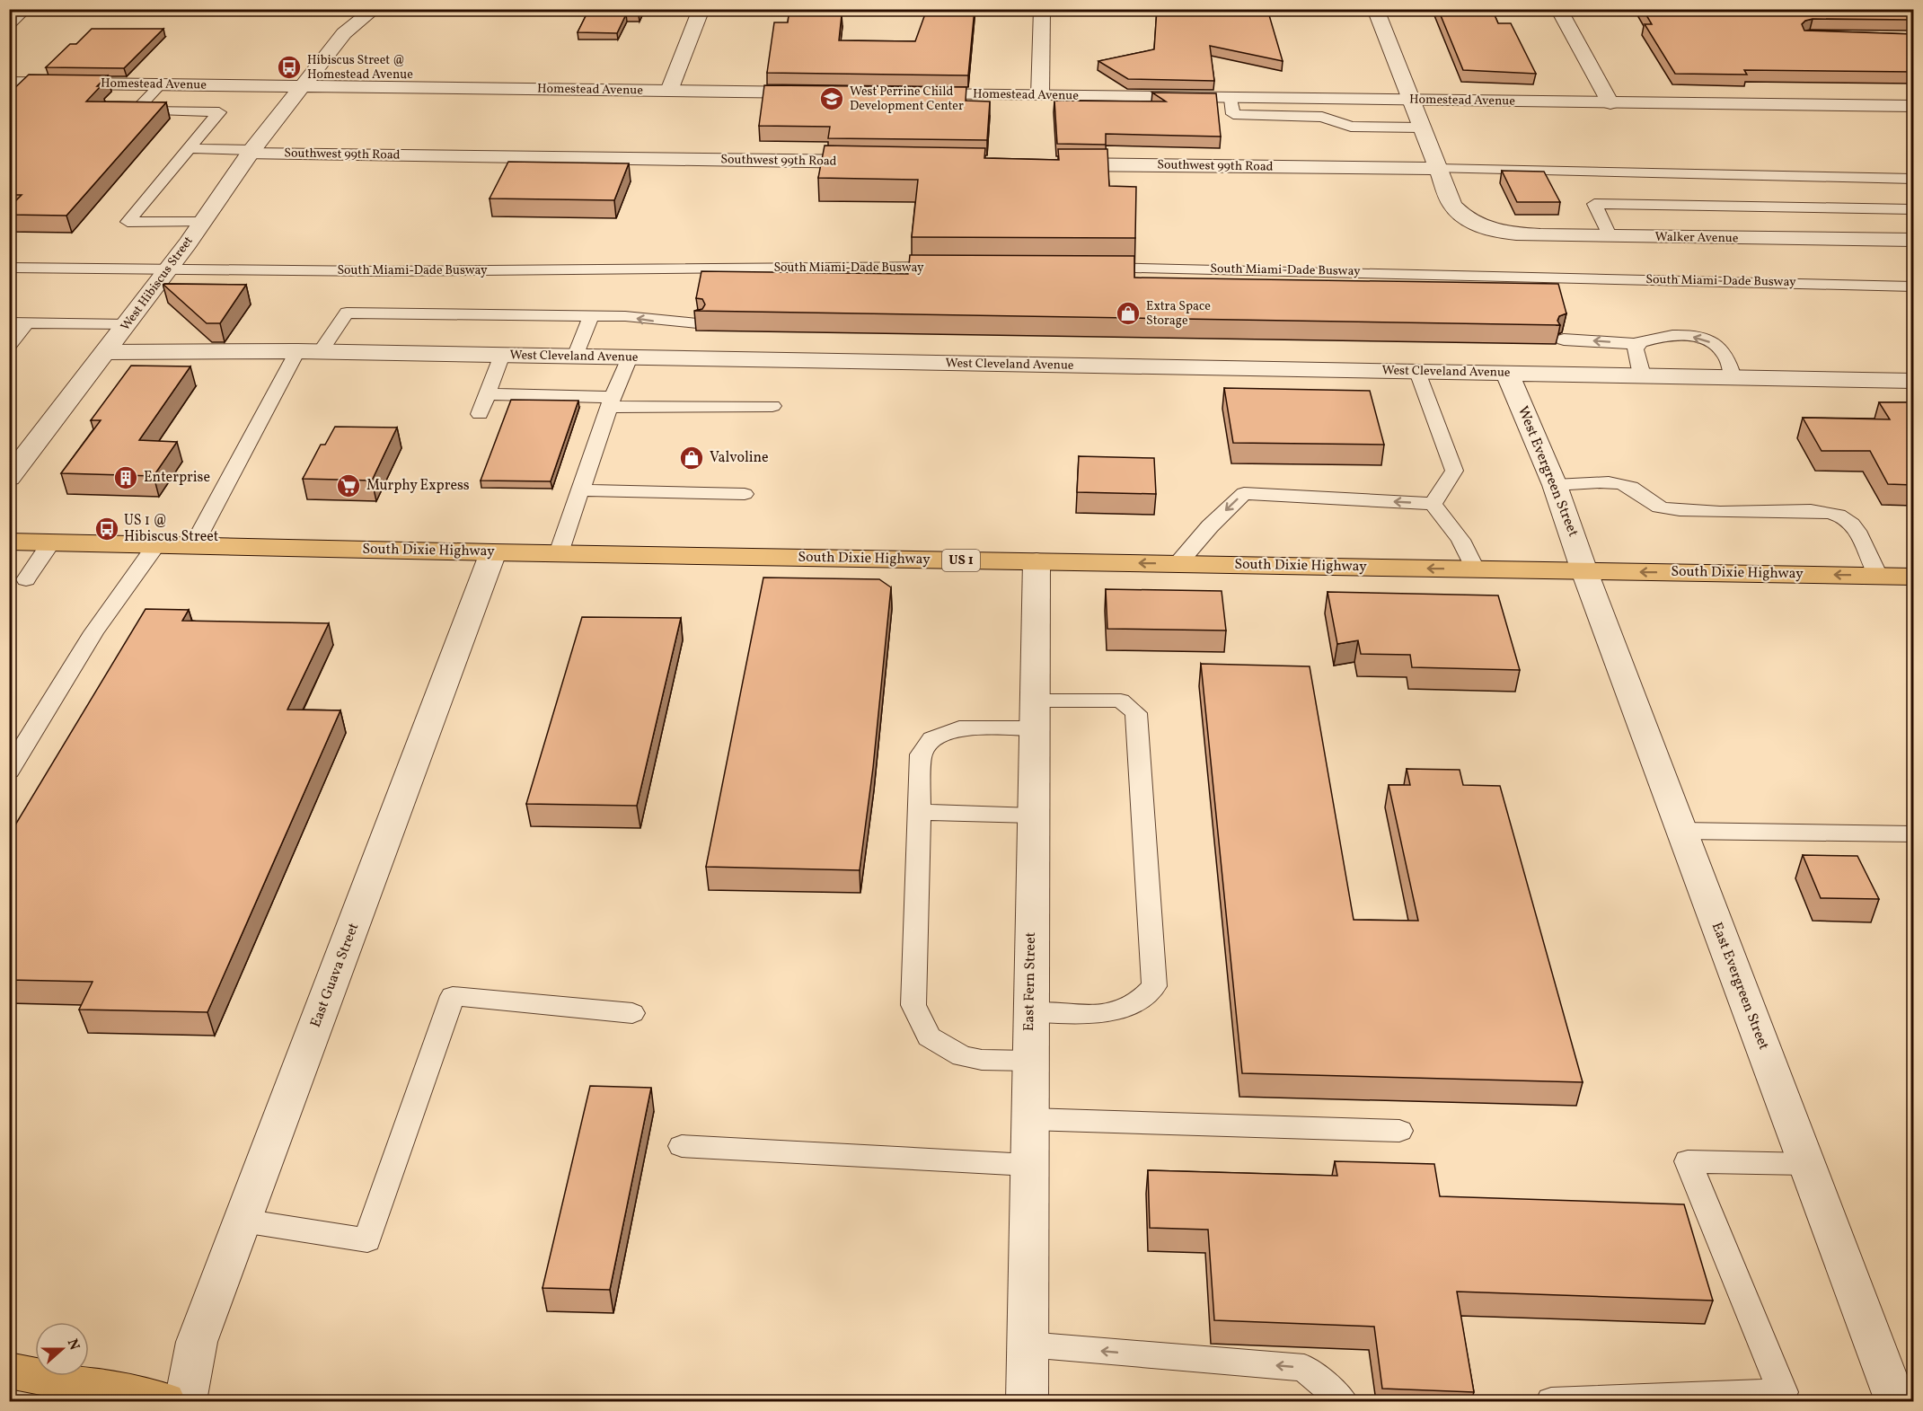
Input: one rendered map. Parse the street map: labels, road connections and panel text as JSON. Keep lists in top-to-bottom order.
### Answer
{
  "streets": {
    "highway": ["South Dixie Highway", "US 1"],
    "street": [
      "Homestead Avenue",
      "Southwest 99th Road",
      "Walker Avenue",
      "West Hibiscus Street",
      "West Cleveland Avenue",
      "West Evergreen Street",
      "East Guava Street",
      "East Fern Street",
      "East Evergreen Street"
    ],
    "lane": ["South Miami-Dade Busway"]
  },
  "crossings": [
    ["Homestead Avenue", "West Hibiscus Street"],
    ["Southwest 99th Road", "Walker Avenue"],
    ["Southwest 99th Road", "West Hibiscus Street"],
    ["South Miami-Dade Busway", "West Hibiscus Street"],
    ["West Hibiscus Street", "West Cleveland Avenue"],
    ["West Cleveland Avenue", "West Evergreen Street"],
    ["West Evergreen Street", "South Dixie Highway"],
    ["West Evergreen Street", "East Evergreen Street"],
    ["South Dixie Highway", "East Guava Street"],
    ["South Dixie Highway", "East Fern Street"],
    ["South Dixie Highway", "East Evergreen Street"]
  ],
  "one_way": ["South Dixie Highway"],
  "places": {
    "bus stop": ["Hibiscus Street @ Homestead Avenue", "US 1 @ Hibiscus Street"],
    "school or university": ["West Perrine Child Development Center"],
    "shop": ["Extra Space Storage", "Valvoline"],
    "building": ["Enterprise"],
    "supermarket": ["Murphy Express"]
  },
  "north": "right"
}
